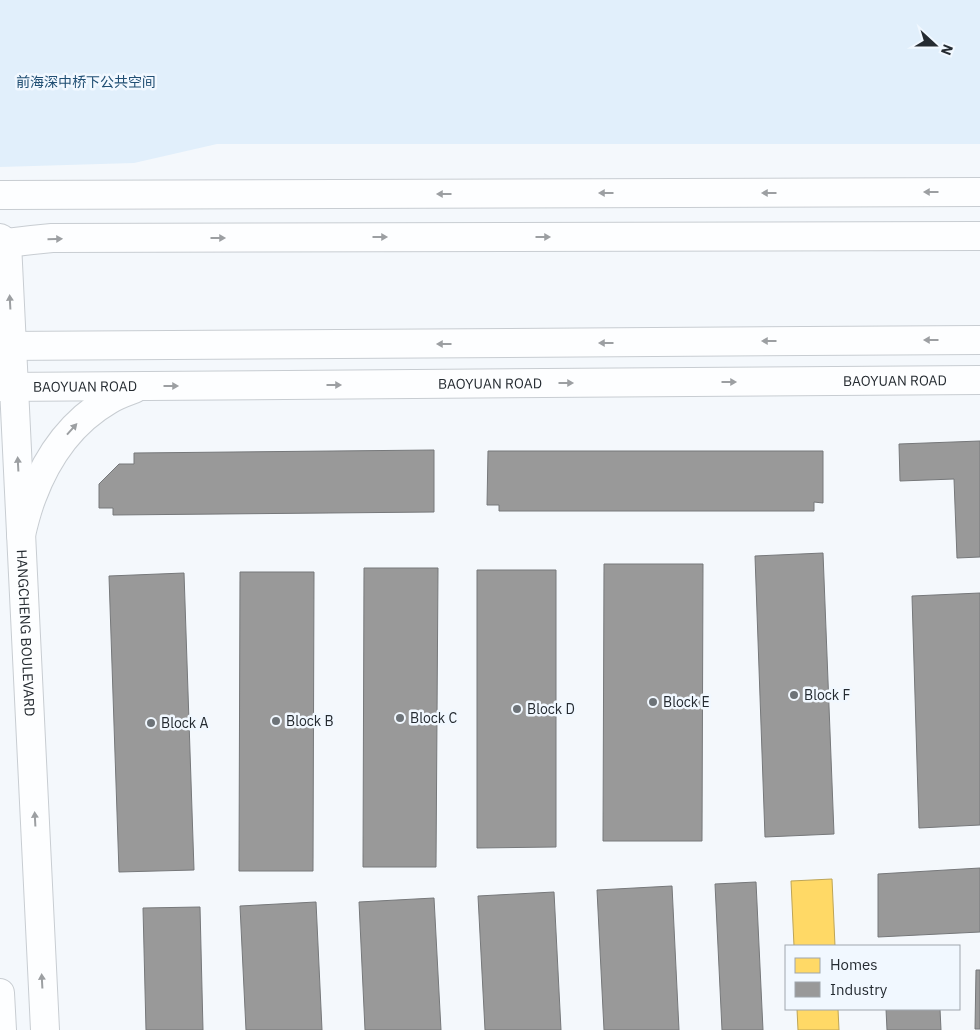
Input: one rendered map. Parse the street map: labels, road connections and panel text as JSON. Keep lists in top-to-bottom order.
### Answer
{
  "streets": {
    "main road": ["BAOYUAN ROAD", "HANGCHENG BOULEVARD"]
  },
  "crossings": [
    ["BAOYUAN ROAD", "HANGCHENG BOULEVARD"]
  ],
  "one_way": ["HANGCHENG BOULEVARD"],
  "parks": ["前海深中桥下公共空间"],
  "places": [
    "Block F",
    "Block E",
    "Block D",
    "Block C",
    "Block B",
    "Block A"
  ],
  "legend": ["Homes", "Industry"],
  "north": "right"
}
